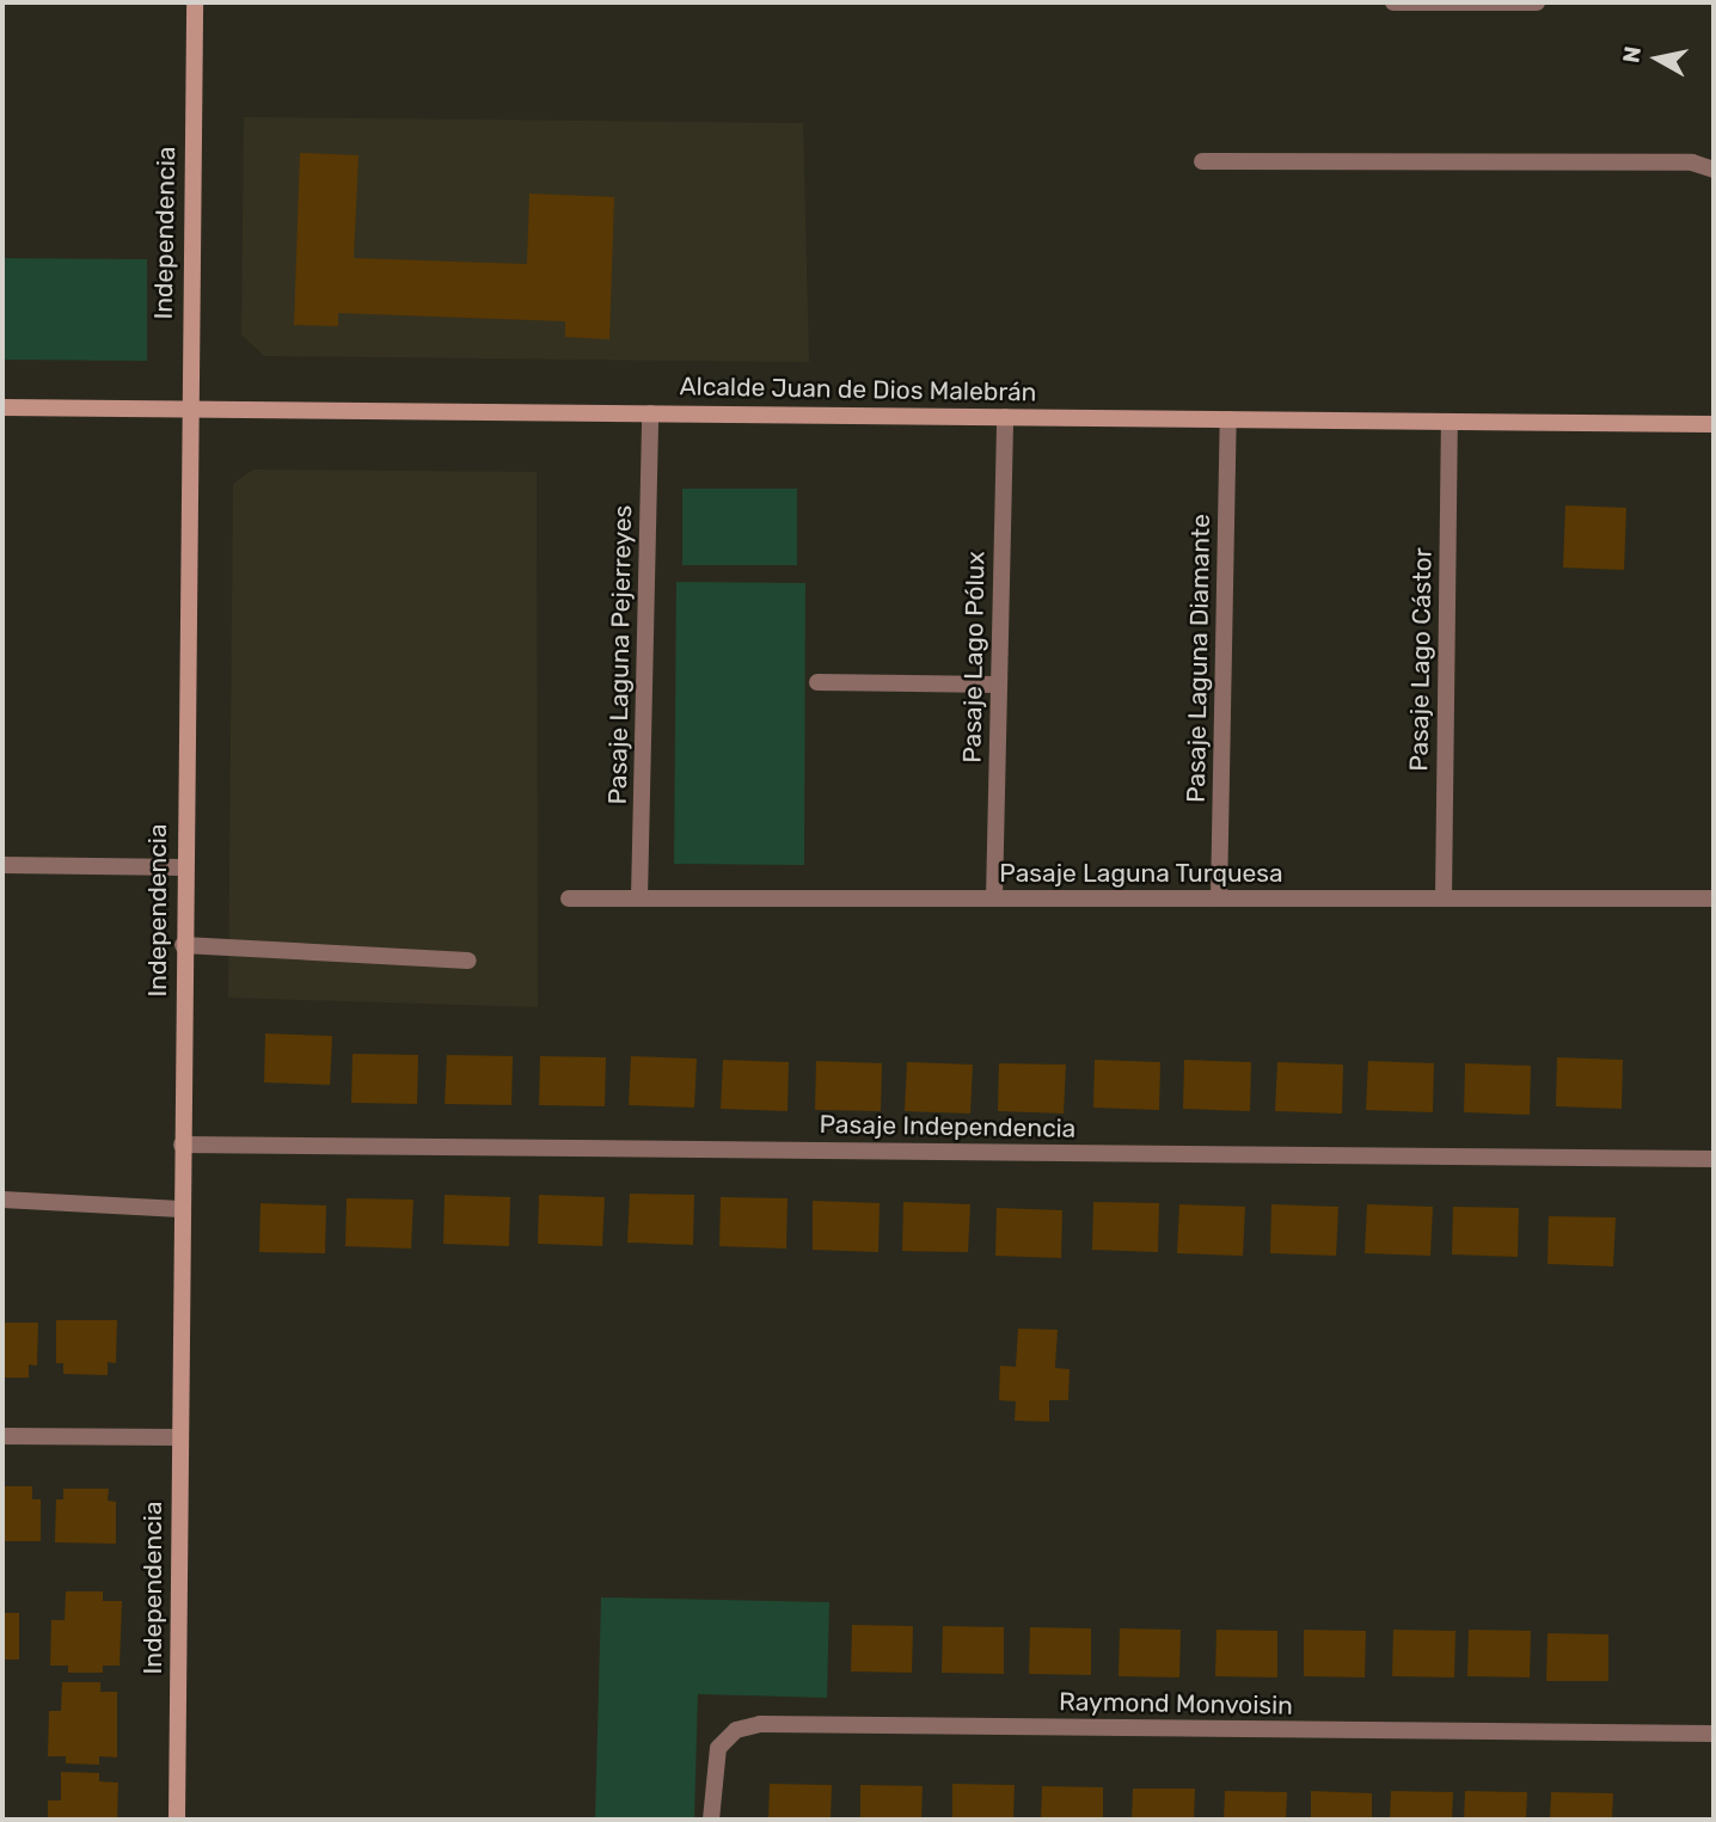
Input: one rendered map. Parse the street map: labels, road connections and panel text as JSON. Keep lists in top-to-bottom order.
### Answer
{
  "streets": {
    "street": [
      "Independencia",
      "Alcalde Juan de Dios Malebrán",
      "Pasaje Laguna Pejerreyes",
      "Pasaje Lago Pólux",
      "Pasaje Laguna Diamante",
      "Pasaje Lago Cástor",
      "Pasaje Laguna Turquesa",
      "Pasaje Independencia",
      "Raymond Monvoisin"
    ]
  },
  "crossings": [
    ["Independencia", "Alcalde Juan de Dios Malebrán"],
    ["Independencia", "Pasaje Independencia"],
    ["Alcalde Juan de Dios Malebrán", "Pasaje Laguna Pejerreyes"],
    ["Alcalde Juan de Dios Malebrán", "Pasaje Lago Pólux"],
    ["Alcalde Juan de Dios Malebrán", "Pasaje Laguna Diamante"],
    ["Alcalde Juan de Dios Malebrán", "Pasaje Lago Cástor"],
    ["Pasaje Laguna Pejerreyes", "Pasaje Laguna Turquesa"],
    ["Pasaje Lago Pólux", "Pasaje Laguna Turquesa"],
    ["Pasaje Laguna Diamante", "Pasaje Laguna Turquesa"],
    ["Pasaje Lago Cástor", "Pasaje Laguna Turquesa"]
  ],
  "north": "left"
}
